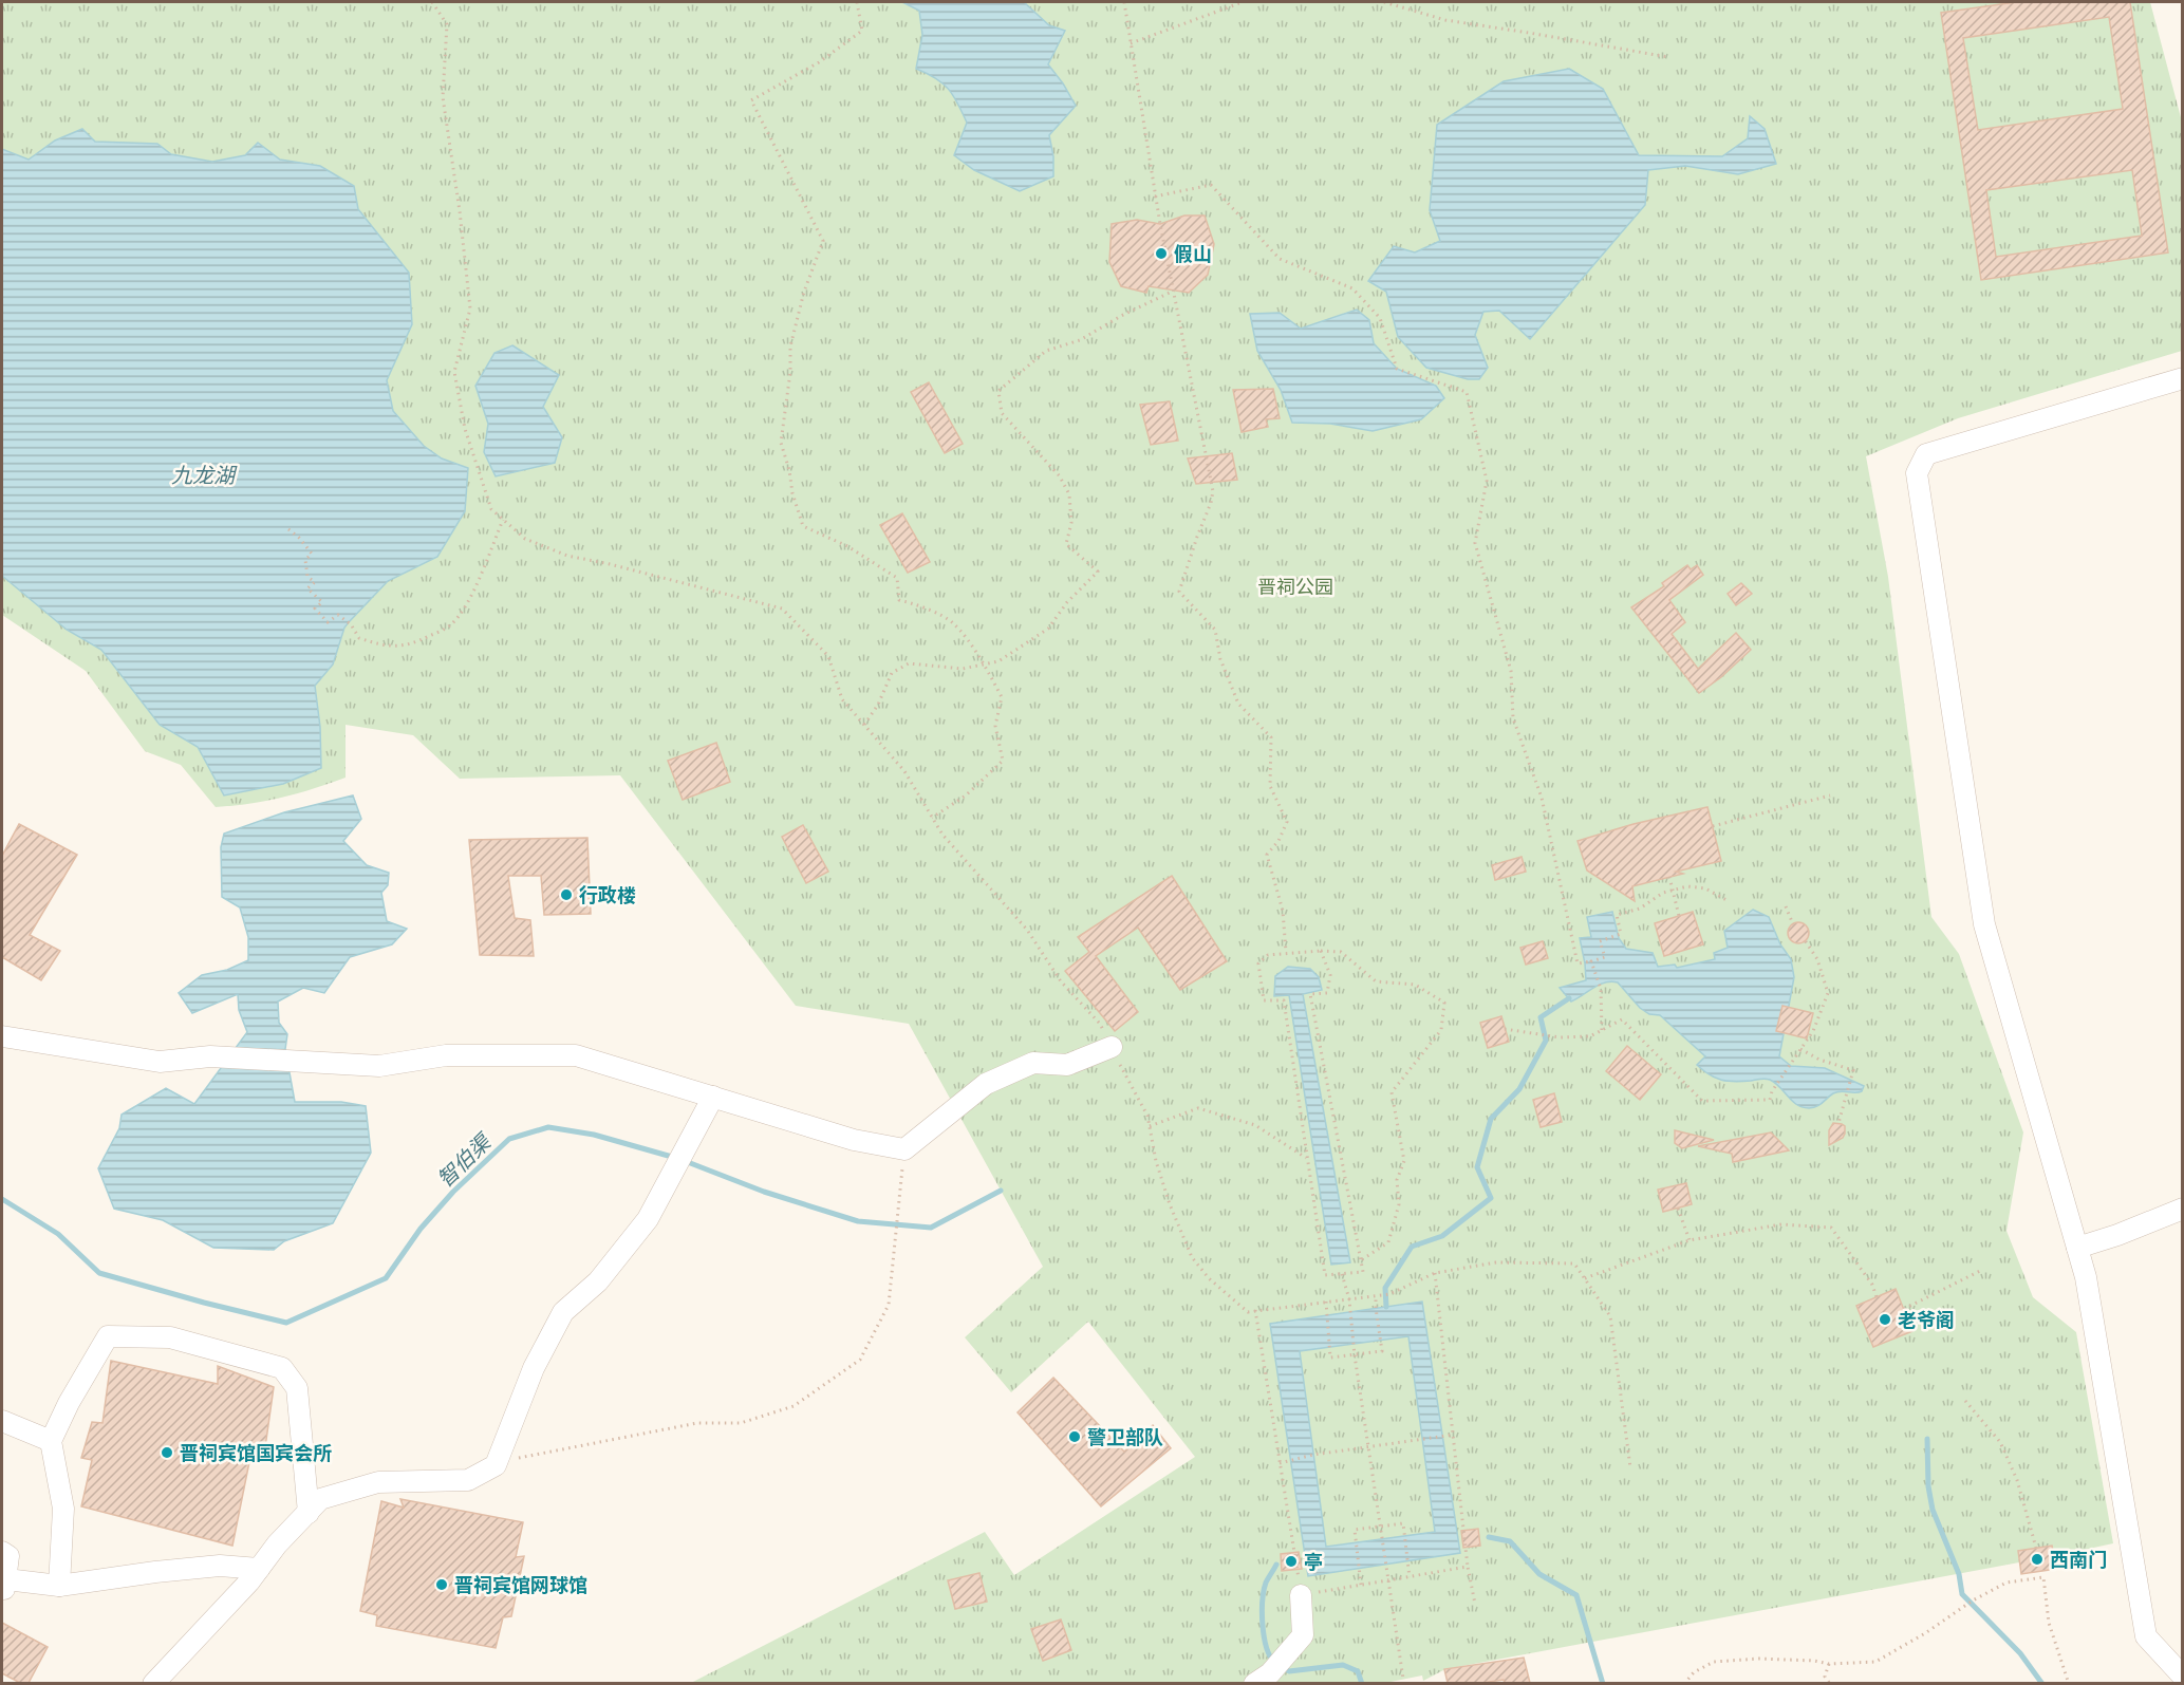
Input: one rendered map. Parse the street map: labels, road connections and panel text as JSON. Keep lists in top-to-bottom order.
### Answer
{
  "water": ["九龙湖", "智伯渠"],
  "parks": ["晋祠公园"],
  "places": [
    "假山",
    "行政楼",
    "老爷阁",
    "警卫部队",
    "晋祠宾馆国宾会所",
    "西南门",
    "亭",
    "晋祠宾馆网球馆"
  ]
}
